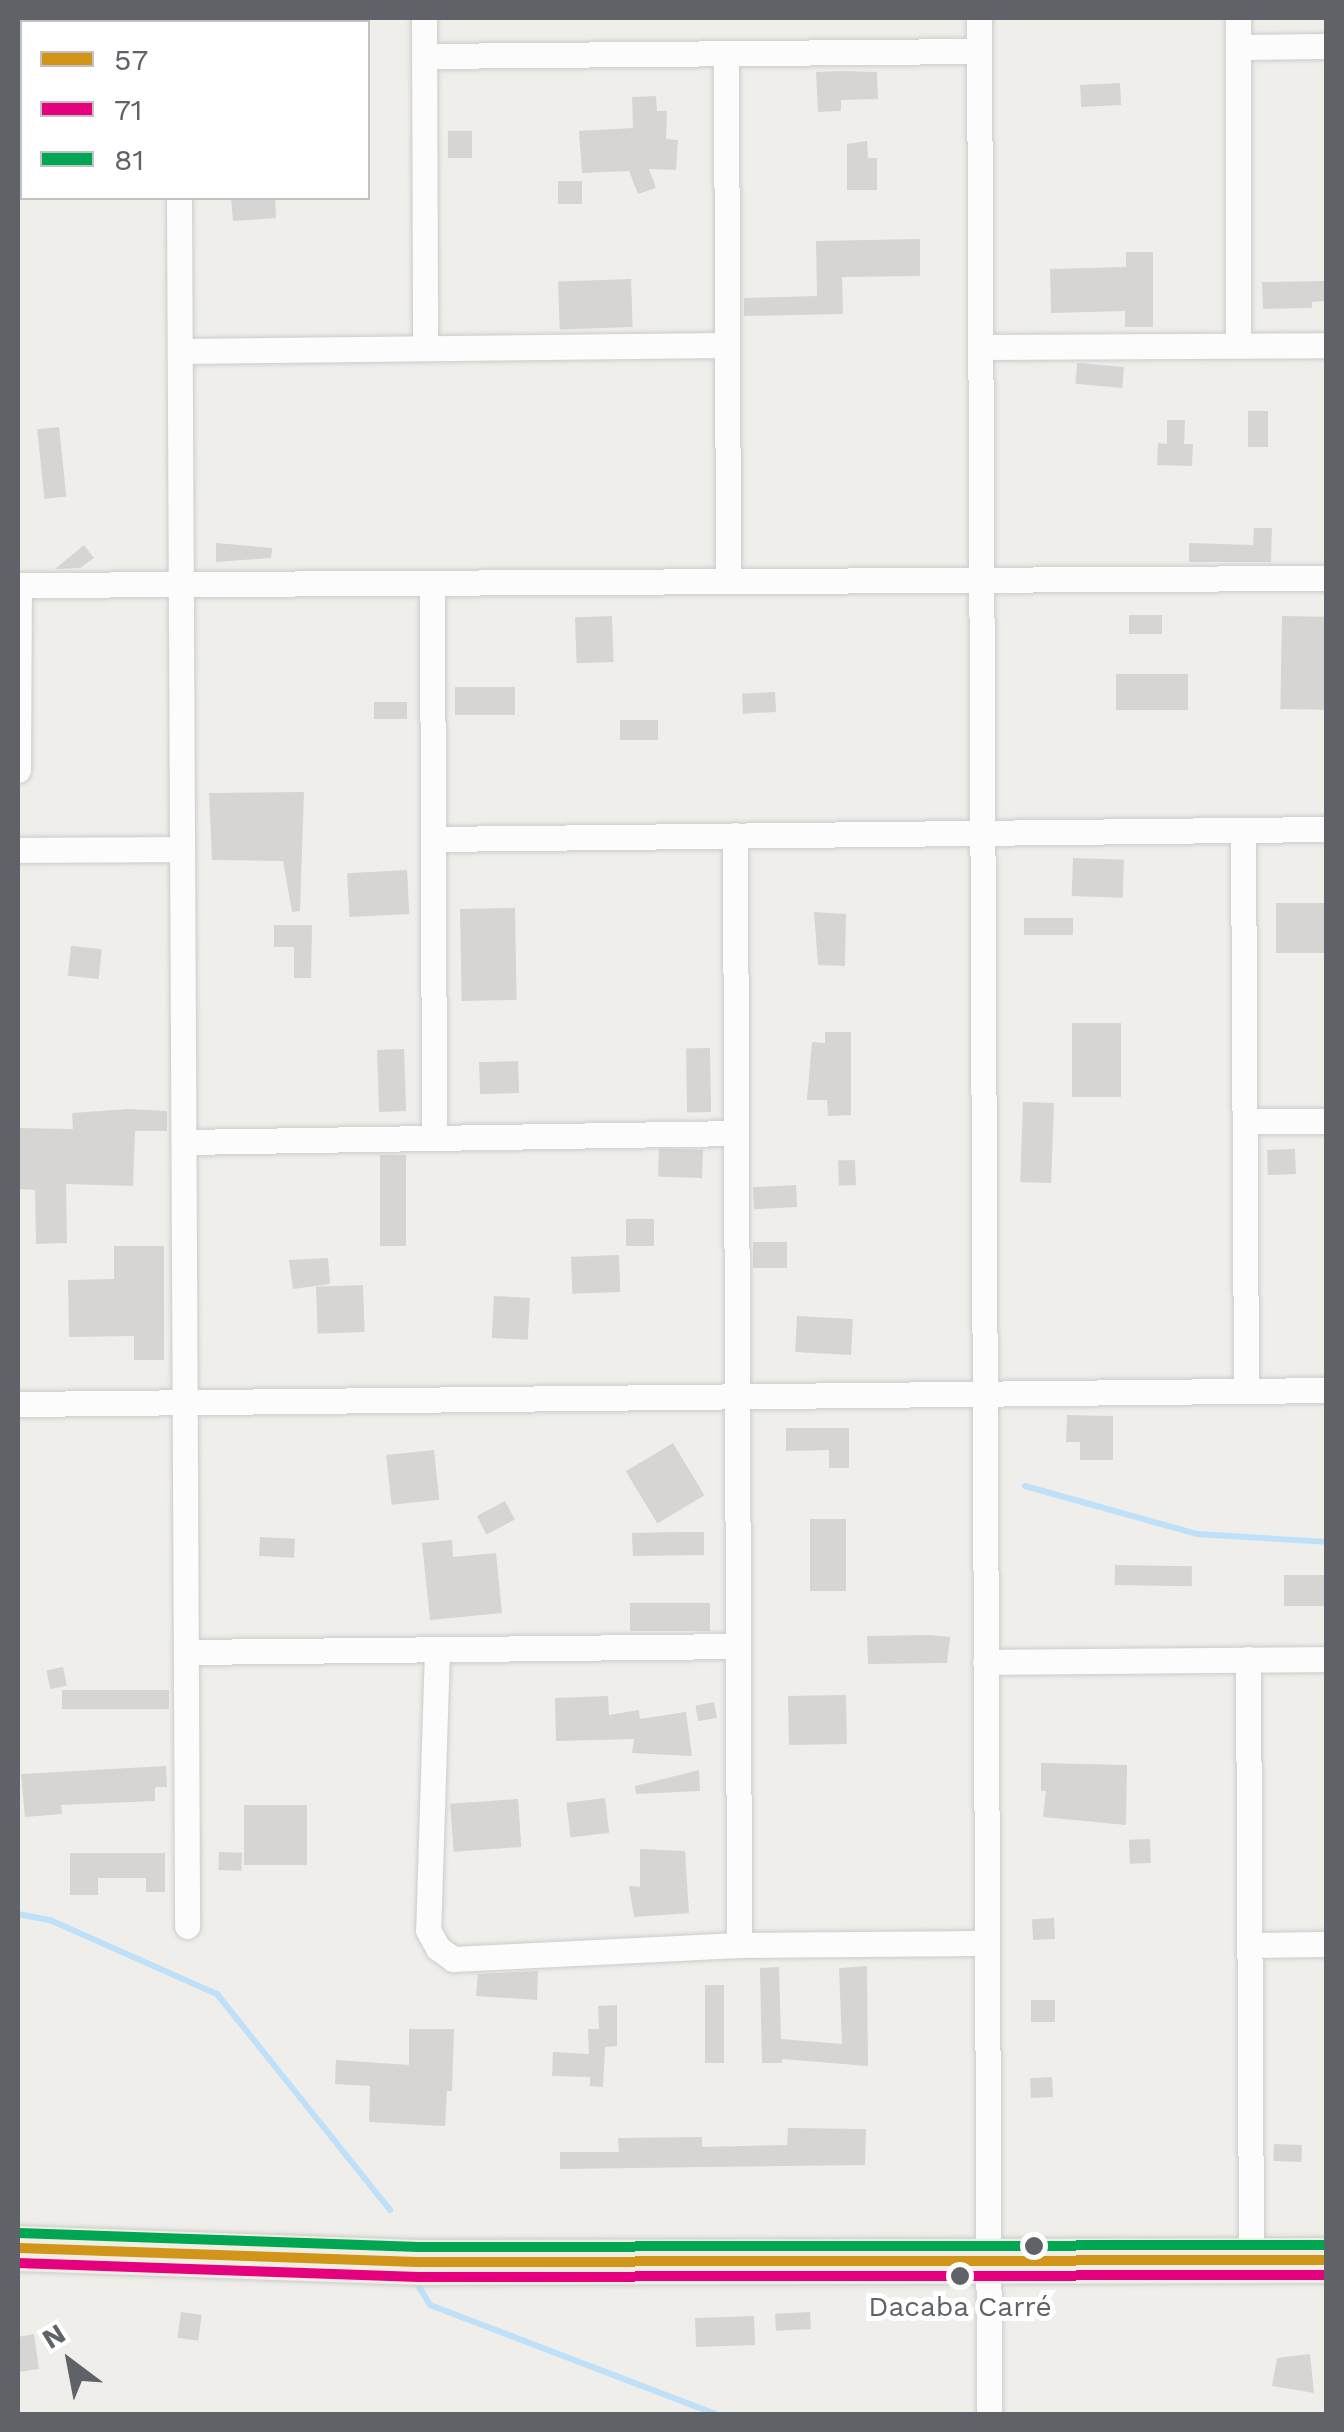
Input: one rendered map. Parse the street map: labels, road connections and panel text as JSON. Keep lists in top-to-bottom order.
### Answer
{
  "places": ["Dacaba Carré"],
  "lines": ["transit line 81", "transit line 57", "transit line 71"],
  "legend": ["57", "71", "81"],
  "north": "top left"
}
